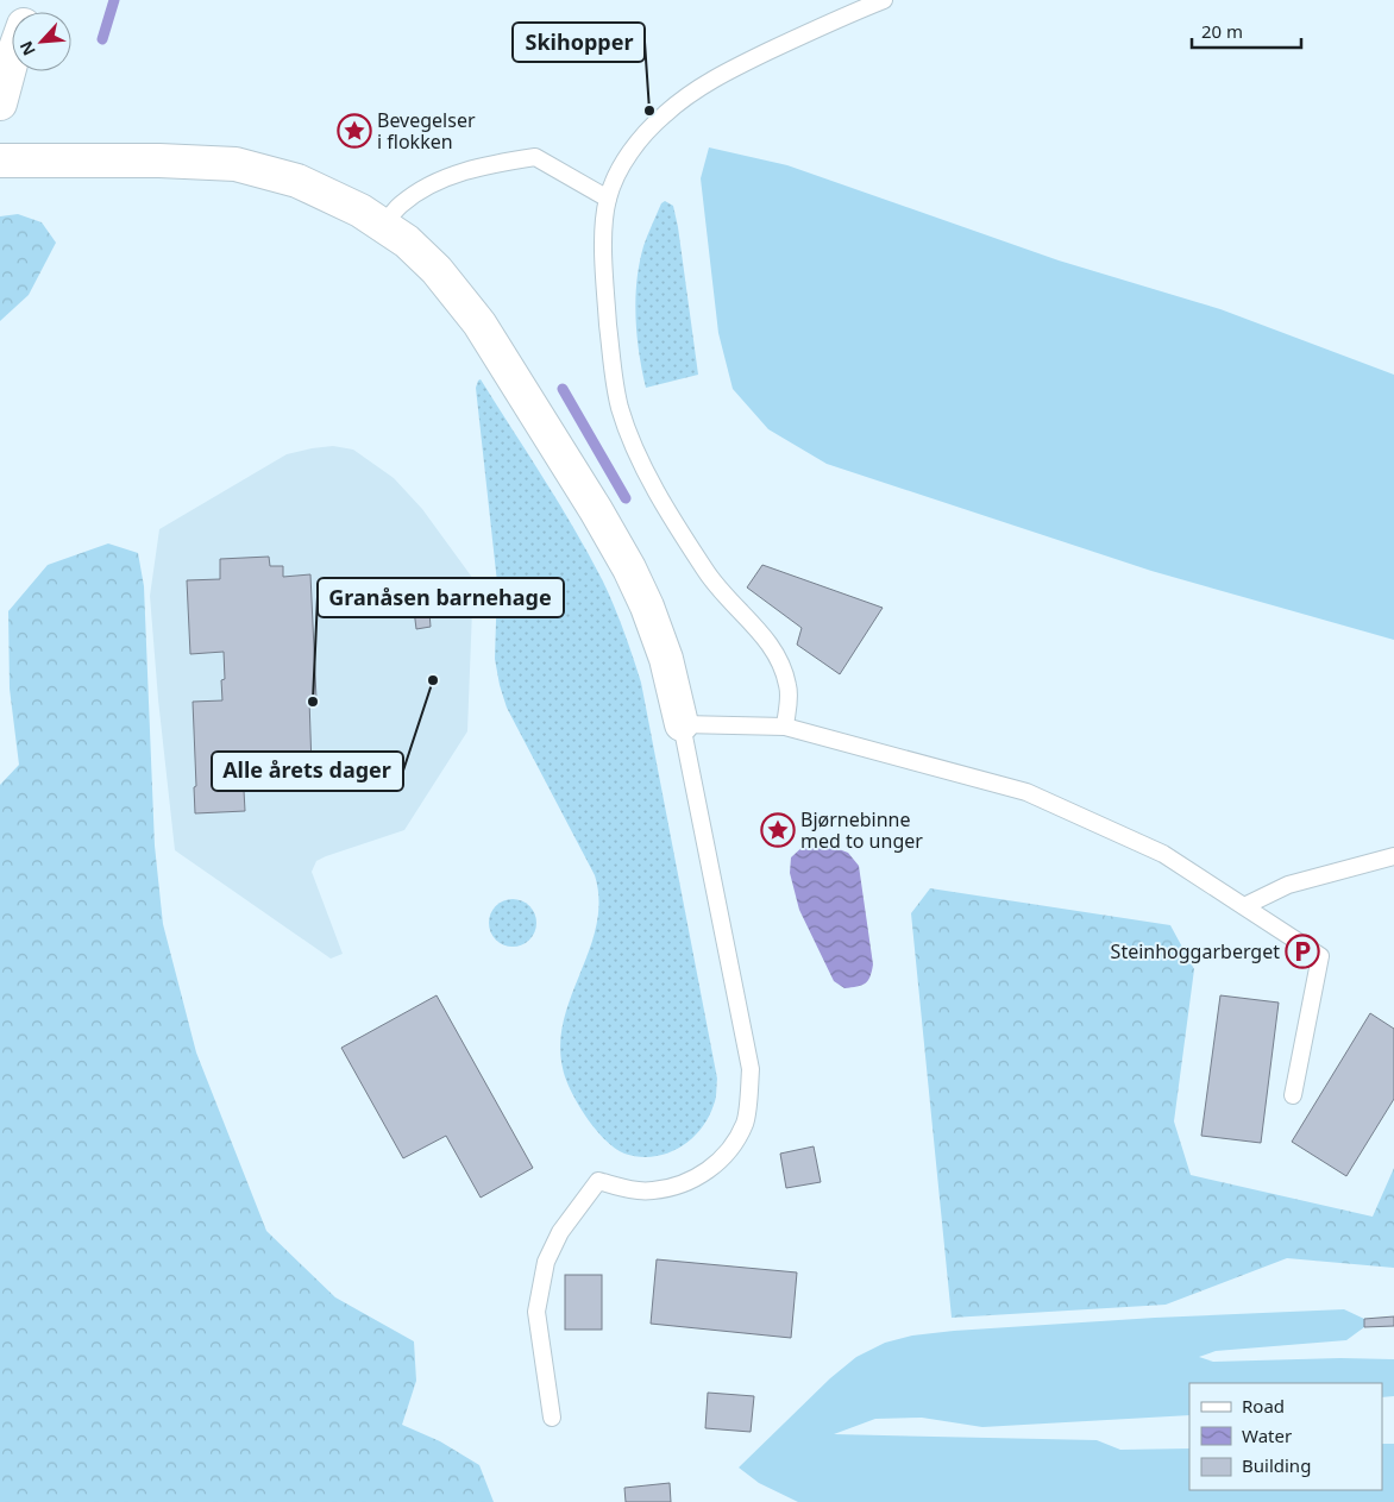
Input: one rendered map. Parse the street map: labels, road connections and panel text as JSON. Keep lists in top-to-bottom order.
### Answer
{
  "places": {
    "other": ["Skihopper", "Alle årets dager", "Granåsen barnehage"],
    "place": ["Bevegelser i flokken", "Bjørnebinne med to unger"],
    "parking": ["Steinhoggarberget"]
  },
  "legend": ["Road", "Water", "Building"],
  "scale_bar": "20 m",
  "north": "bottom left"
}
